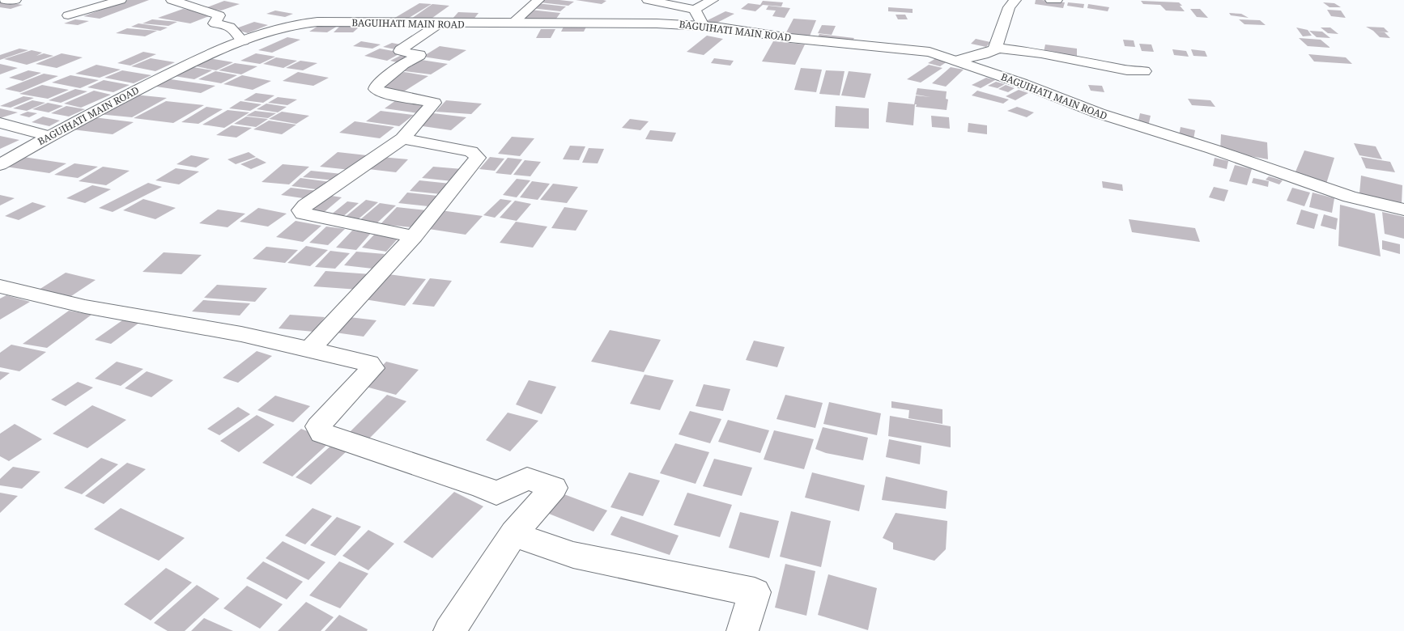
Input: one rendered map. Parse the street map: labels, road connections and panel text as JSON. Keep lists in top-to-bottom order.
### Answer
{
  "streets": {
    "street": ["BAGUIHATI MAIN ROAD"]
  }
}
